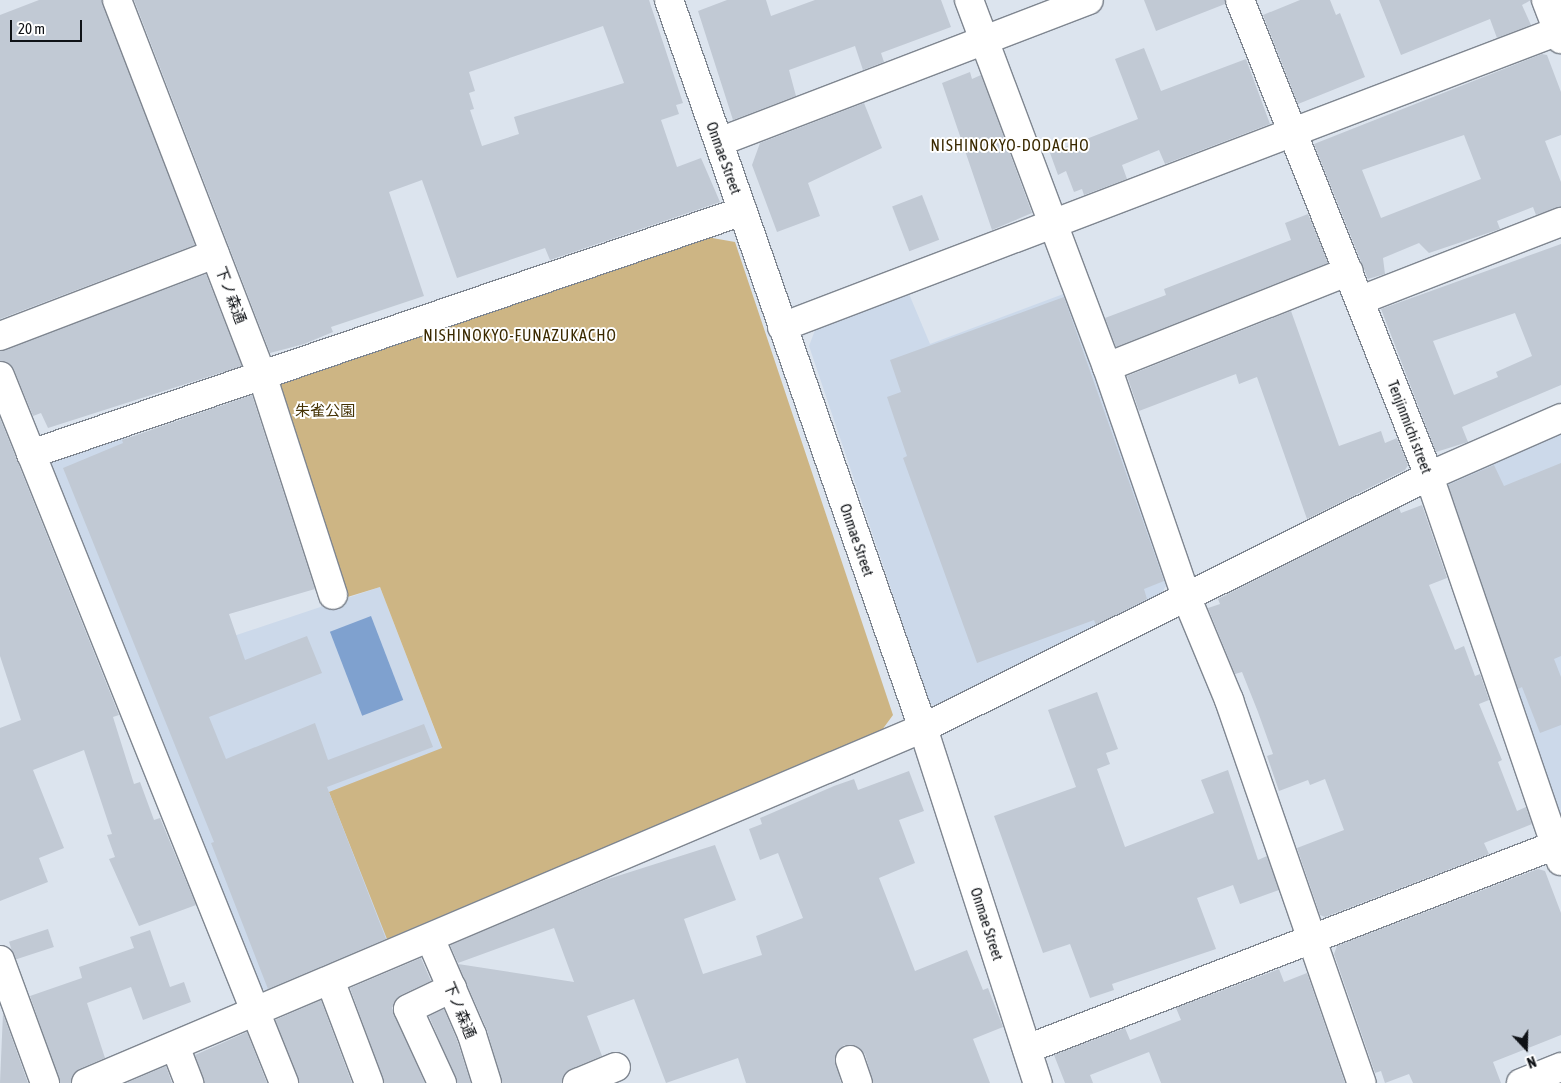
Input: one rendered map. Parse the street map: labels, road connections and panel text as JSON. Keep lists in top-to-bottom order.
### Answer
{
  "streets": {
    "street": ["Onmae Street", "下ノ森通", "Tenjinmichi street"]
  },
  "districts": ["NISHINOKYO-DODACHO", "NISHINOKYO-FUNAZUKACHO"],
  "parks": ["朱雀公園"],
  "scale_bar": "20 m",
  "north": "bottom"
}
